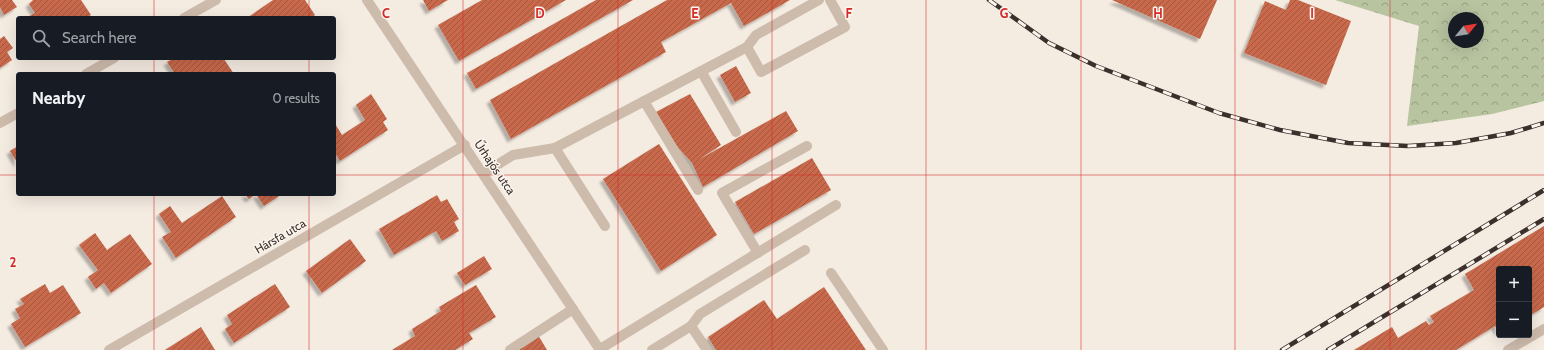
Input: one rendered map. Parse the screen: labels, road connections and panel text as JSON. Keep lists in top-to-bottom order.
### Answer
{
  "streets": {
    "street": ["Űrhajós utca", "Hársfa utca"]
  },
  "crossings": [
    ["Űrhajós utca", "Hársfa utca"]
  ],
  "north": "top right",
  "page": {
    "search": "Search here",
    "heading": ["Nearby", "0 results"],
    "map_buttons": ["+", "−"]
  },
  "grid": {
    "columns": [
      "C",
      "D",
      "E",
      "F",
      "G",
      "H",
      "I"
    ],
    "rows": ["2"]
  }
}
